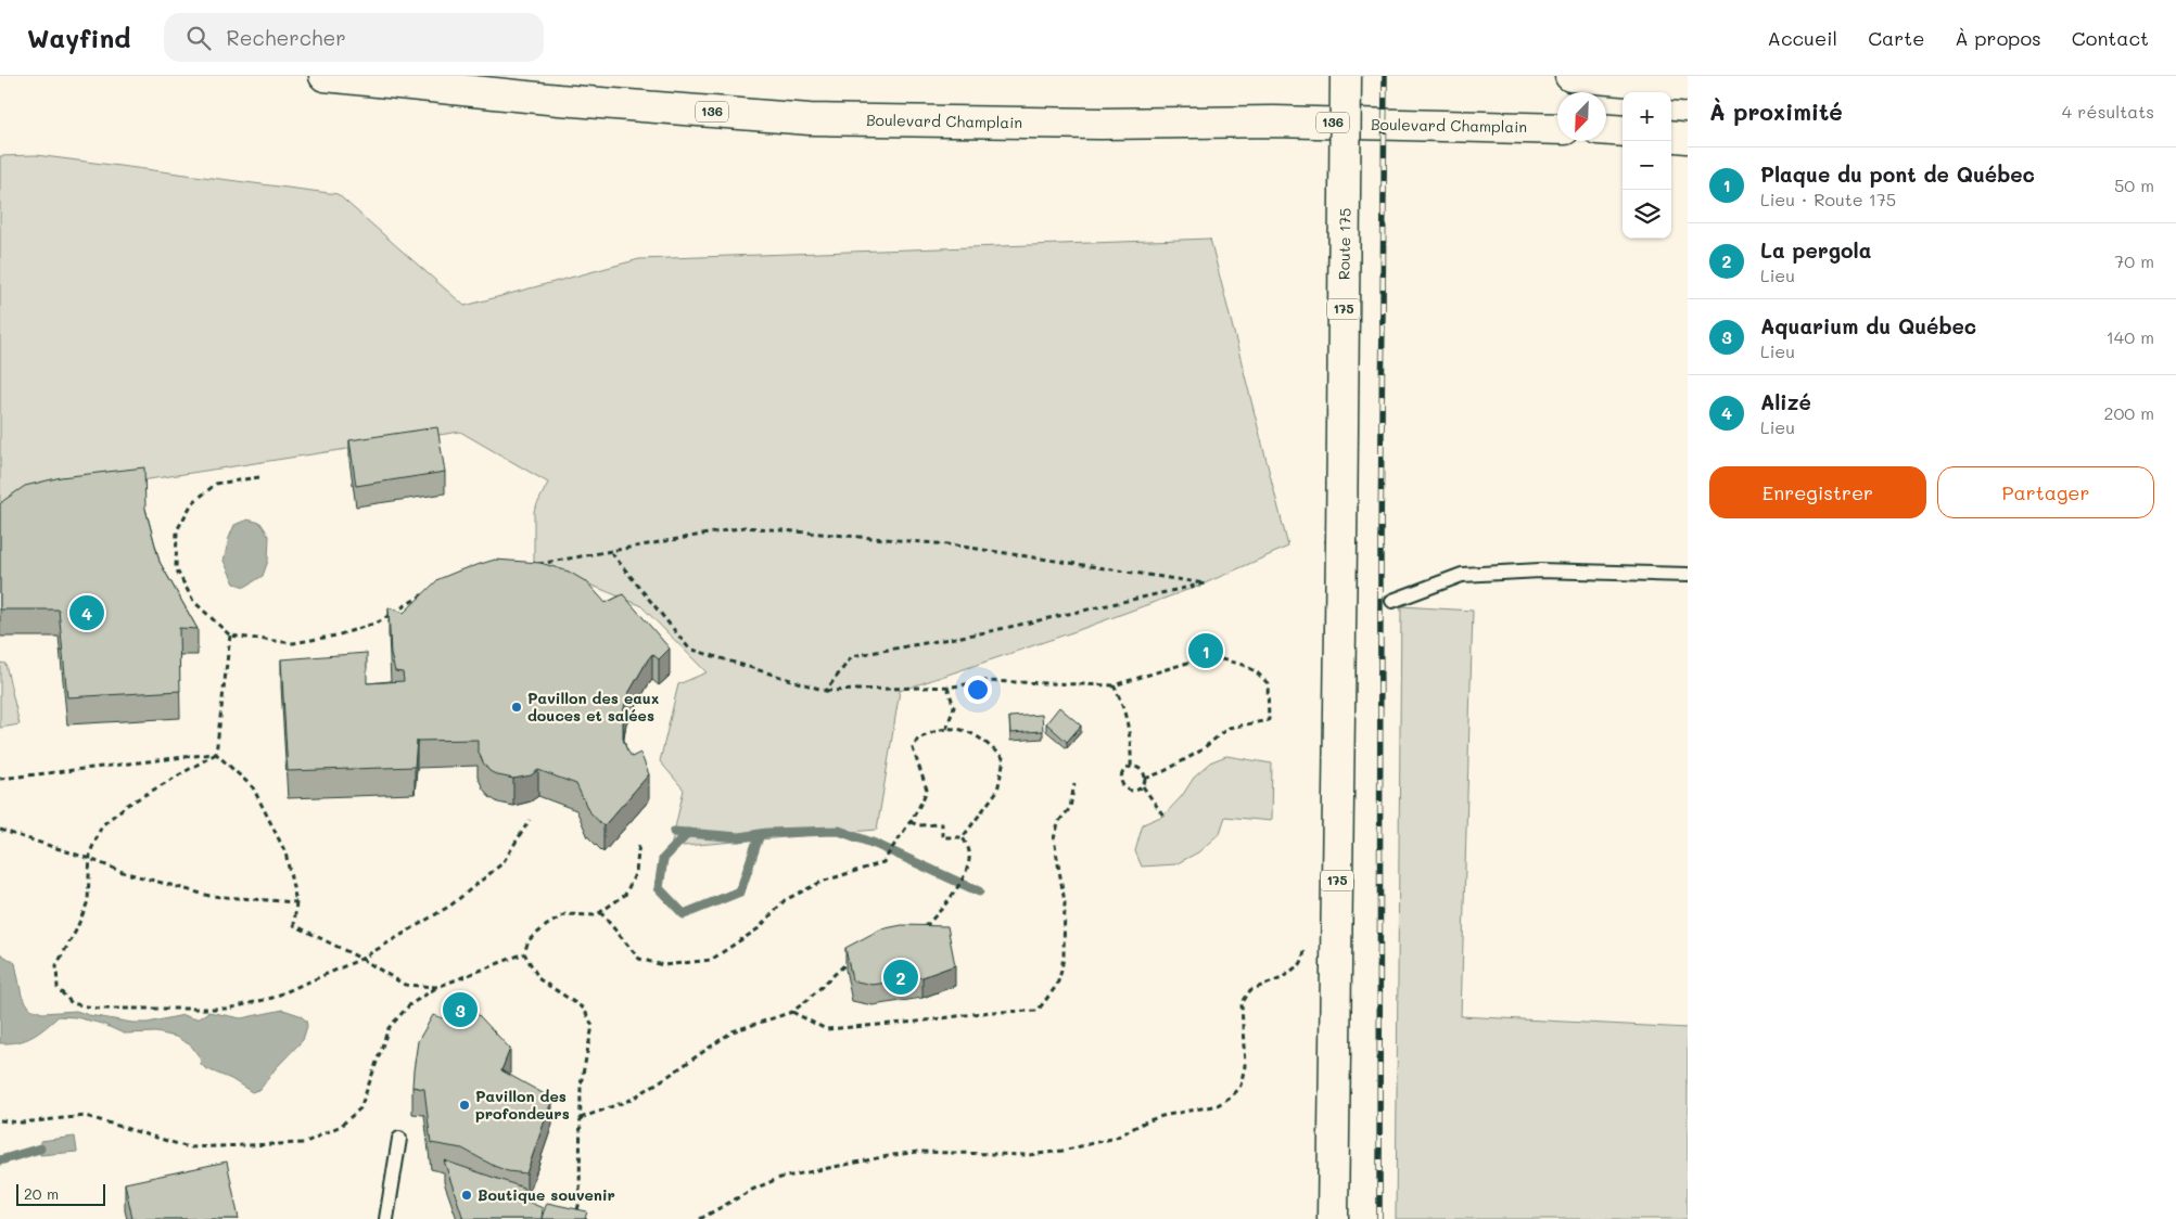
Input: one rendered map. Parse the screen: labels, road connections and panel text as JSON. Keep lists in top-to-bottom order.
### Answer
{
  "streets": {
    "main road": [
      "136",
      "Boulevard Champlain",
      "Route 175",
      "175"
    ]
  },
  "places": ["Pavillon des eaux douces et salées", "Pavillon des profondeurs", "Boutique souvenir"],
  "scale_bar": "20 m",
  "north": "bottom left",
  "page": {
    "header": "Wayfind",
    "search": "Rechercher",
    "nav": [
      "Accueil",
      "Carte",
      "À propos",
      "Contact"
    ],
    "heading": ["À proximité", "4 résultats"],
    "map_buttons": ["+", "−"],
    "list": [
      {
        "mark": "1",
        "name": "Plaque du pont de Québec",
        "note": "Lieu · Route 175",
        "value": "50 m"
      },
      {
        "mark": "2",
        "name": "La pergola",
        "note": "Lieu",
        "value": "70 m"
      },
      {
        "mark": "3",
        "name": "Aquarium du Québec",
        "note": "Lieu",
        "value": "140 m"
      },
      {
        "mark": "4",
        "name": "Alizé",
        "note": "Lieu",
        "value": "200 m"
      }
    ],
    "buttons": ["Enregistrer", "Partager"],
    "pins": [
      "4",
      "1",
      "2",
      "3"
    ],
    "scale": "20 m"
  }
}
